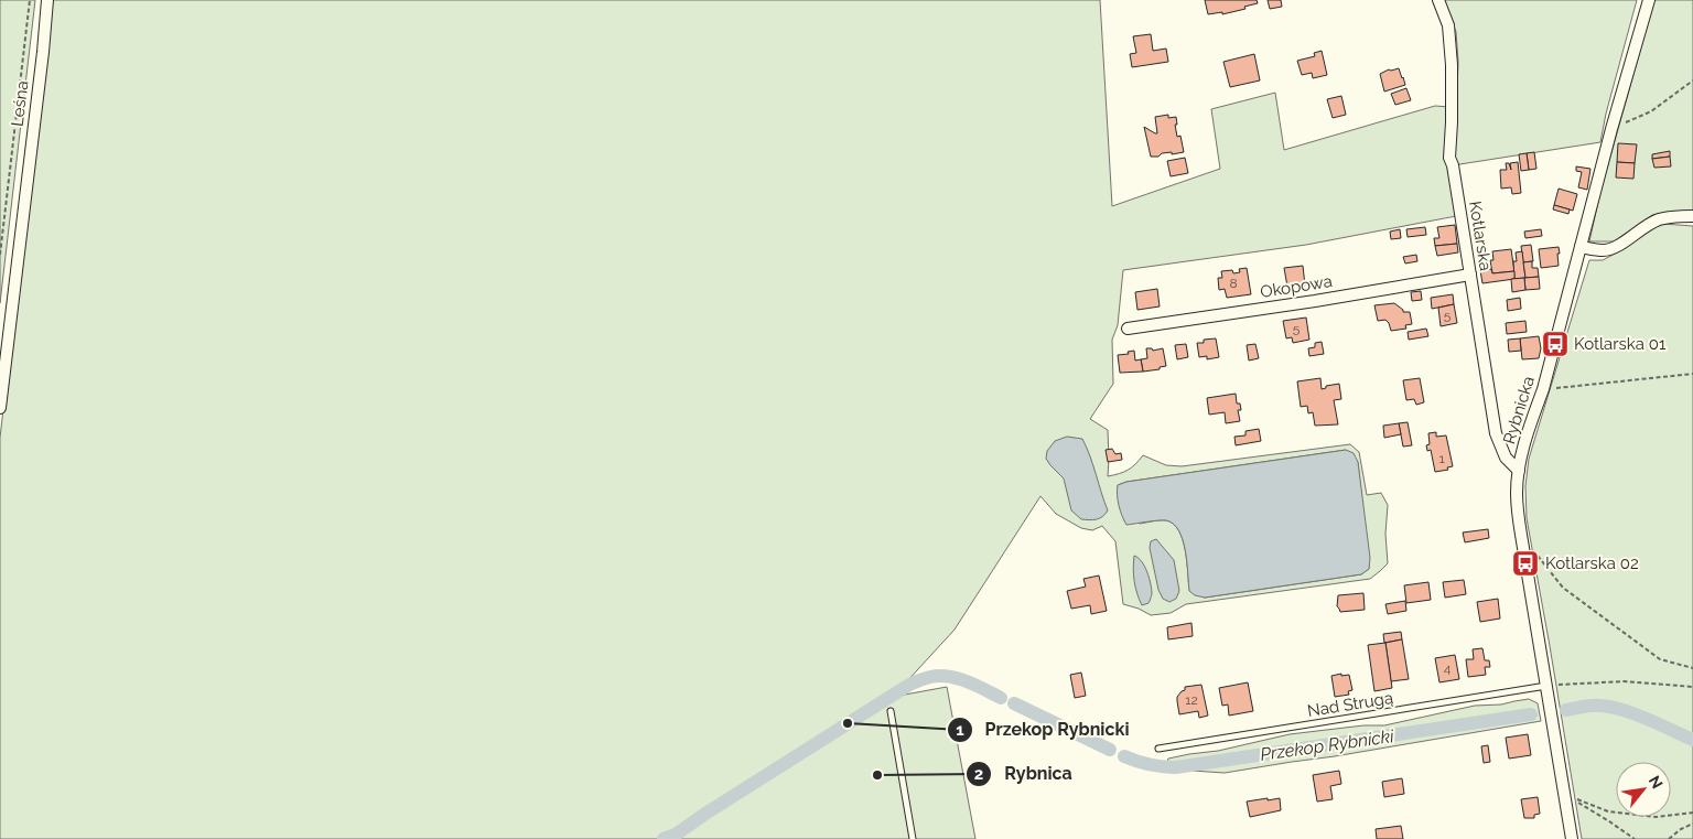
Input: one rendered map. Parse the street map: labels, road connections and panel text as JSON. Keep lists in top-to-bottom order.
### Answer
{
  "streets": {
    "street": [
      "Leśna",
      "Kotlarska",
      "Okopowa",
      "Rybnicka"
    ],
    "lane": ["Nad Strugą"]
  },
  "crossings": [
    ["Kotlarska", "Okopowa"],
    ["Kotlarska", "Rybnicka"],
    ["Rybnicka", "Nad Strugą"]
  ],
  "water": ["Przekop Rybnicki"],
  "places": {
    "bus stop": ["Kotlarska 01", "Kotlarska 02"],
    "other": ["Przekop Rybnicki", "Rybnica"]
  },
  "house_numbers": [
    "8",
    "5",
    "5",
    "1",
    "4",
    "12"
  ],
  "north": "top right"
}
